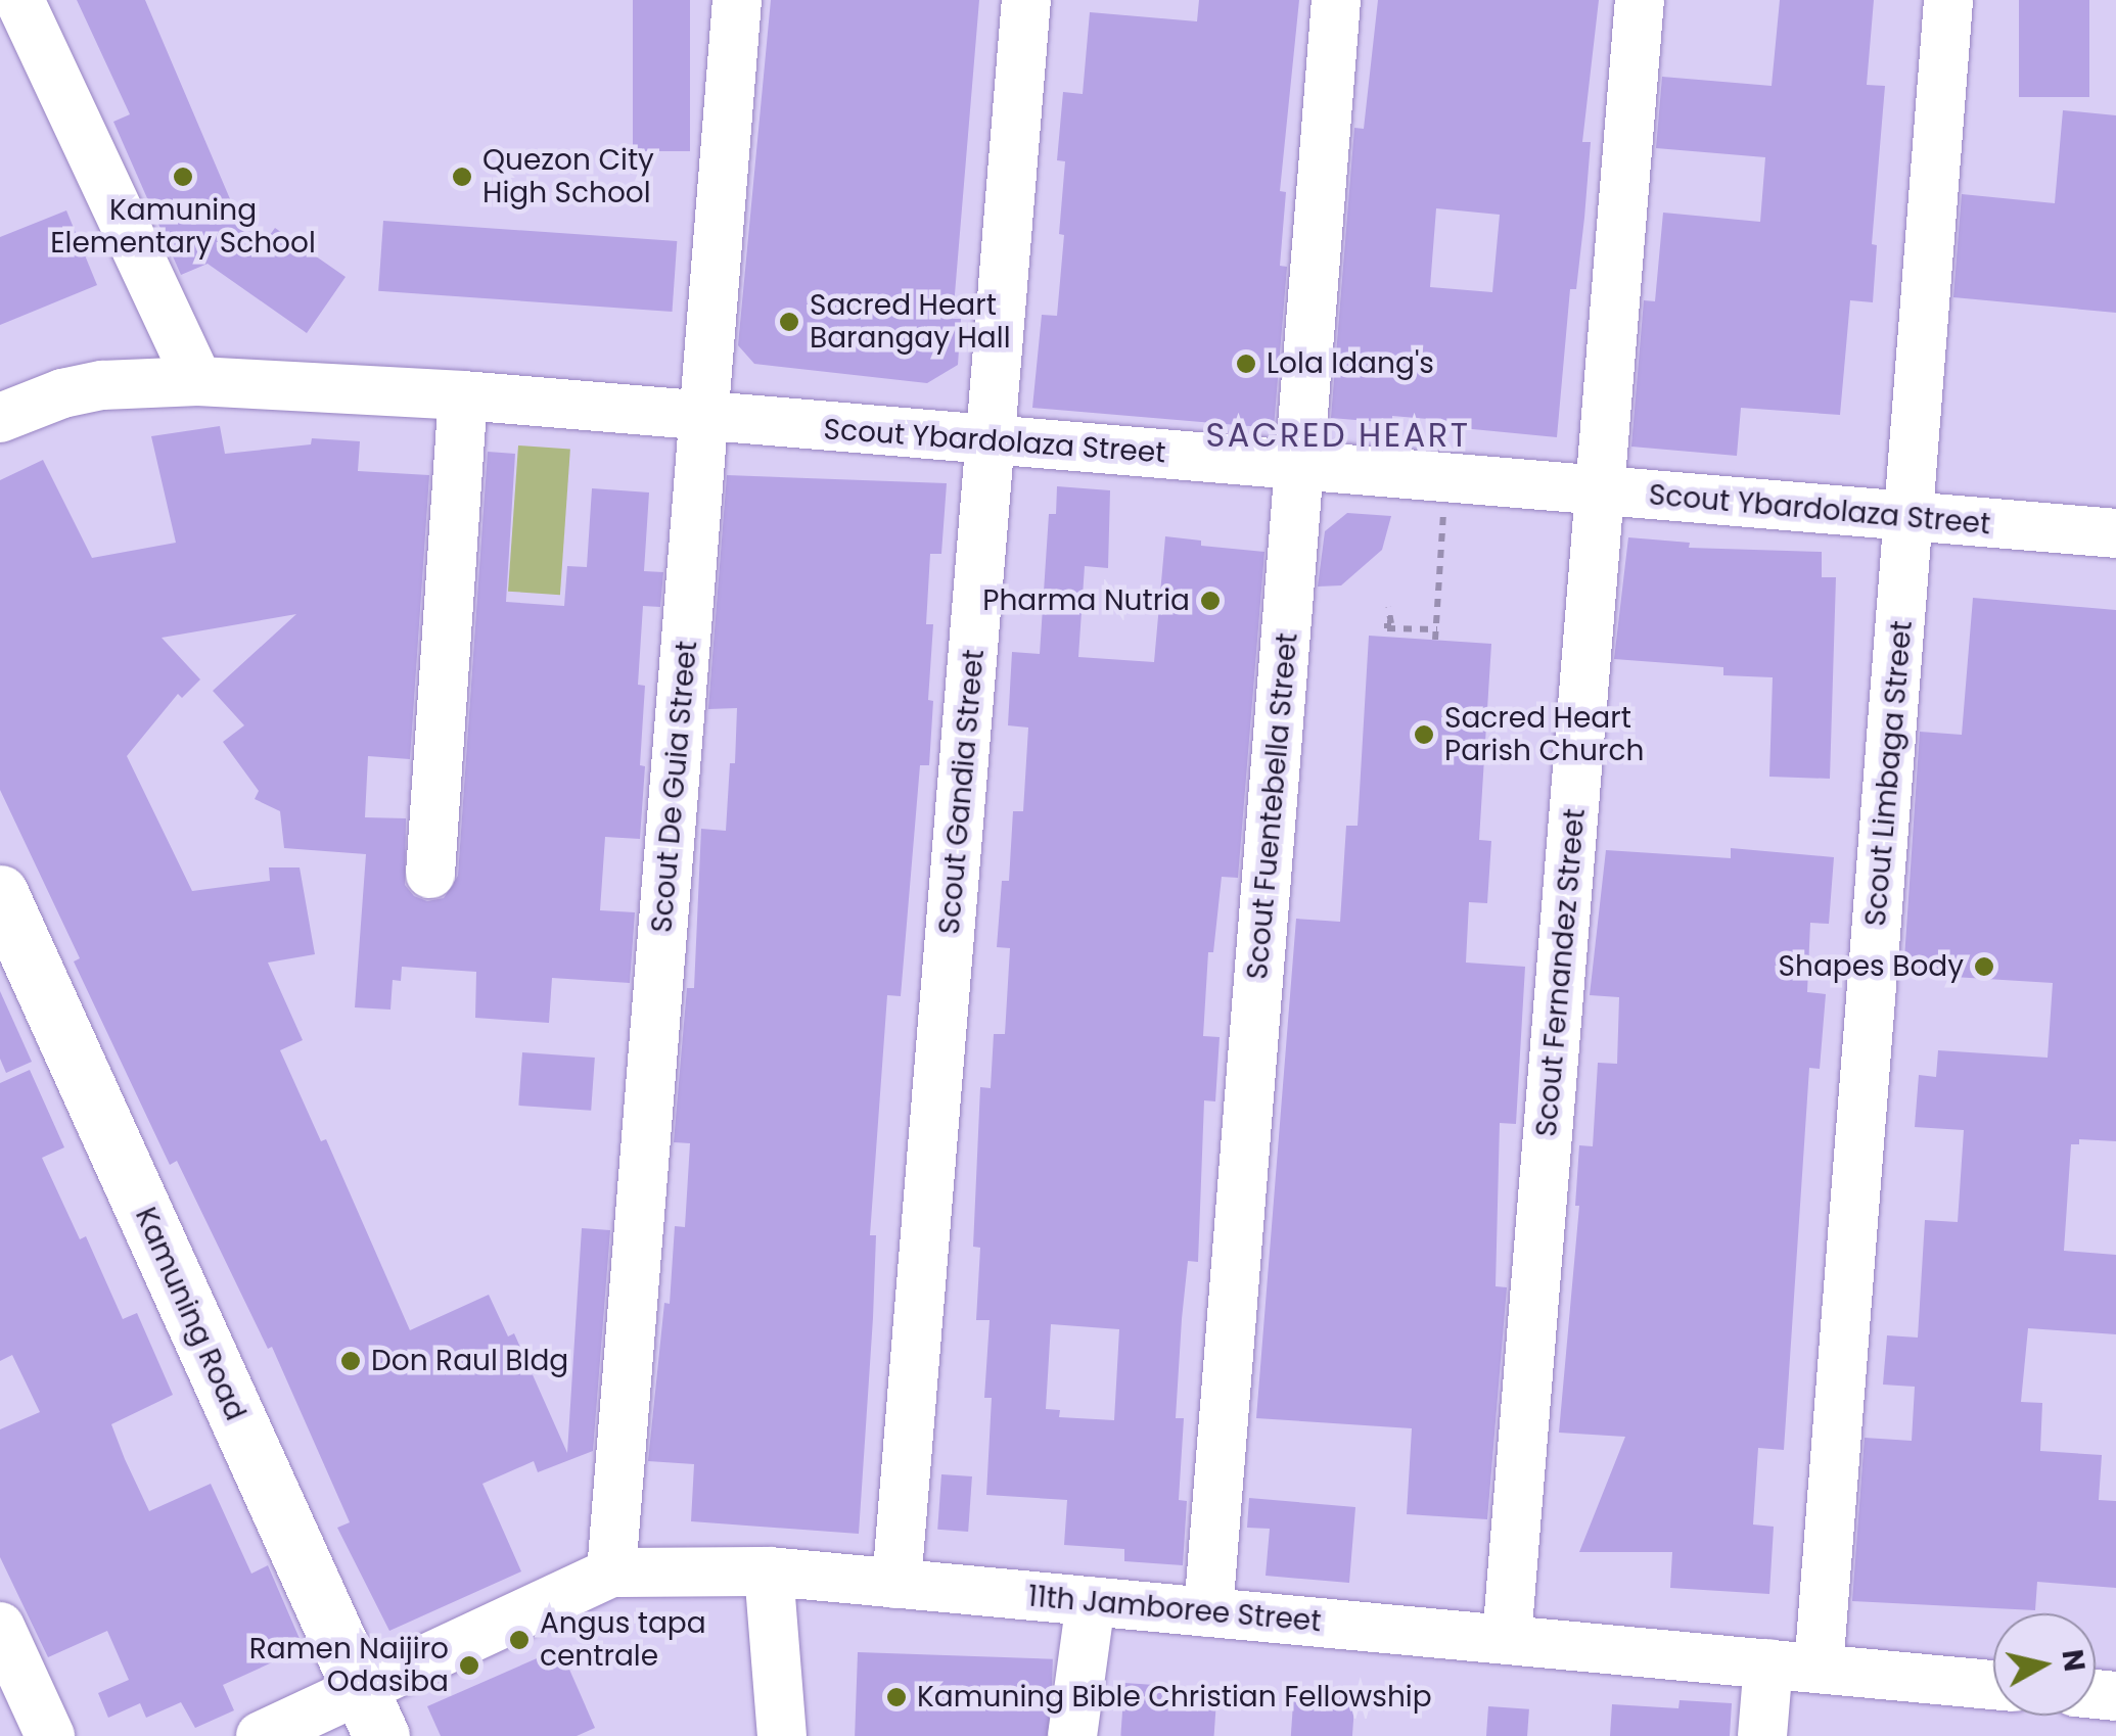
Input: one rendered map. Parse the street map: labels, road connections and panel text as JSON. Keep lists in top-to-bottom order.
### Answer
{
  "streets": {
    "main road": ["Kamuning Road"],
    "street": [
      "Scout Ybardolaza Street",
      "Scout Limbaga Street",
      "Scout De Guia Street",
      "Scout Gandia Street",
      "Scout Fuentebella Street",
      "Scout Fernandez Street",
      "11th Jamboree Street"
    ]
  },
  "crossings": [
    ["Scout Ybardolaza Street", "Scout Limbaga Street"],
    ["Scout Ybardolaza Street", "Scout De Guia Street"],
    ["Scout Ybardolaza Street", "Scout Gandia Street"],
    ["Scout Ybardolaza Street", "Scout Fuentebella Street"],
    ["Scout Ybardolaza Street", "Scout Fernandez Street"],
    ["Scout Limbaga Street", "11th Jamboree Street"],
    ["Scout De Guia Street", "11th Jamboree Street"],
    ["Scout Gandia Street", "11th Jamboree Street"],
    ["Scout Fuentebella Street", "11th Jamboree Street"],
    ["Scout Fernandez Street", "11th Jamboree Street"],
    ["Kamuning Road", "11th Jamboree Street"]
  ],
  "districts": ["SACRED HEART"],
  "places": [
    "Kamuning Elementary School",
    "Quezon City High School",
    "Sacred Heart Barangay Hall",
    "Lola Idang's",
    "Pharma Nutria",
    "Sacred Heart Parish Church",
    "Shapes Body",
    "Don Raul Bldg",
    "Angus tapa centrale",
    "Ramen Naijiro Odasiba",
    "Kamuning Bible Christian Fellowship"
  ],
  "north": "right"
}
